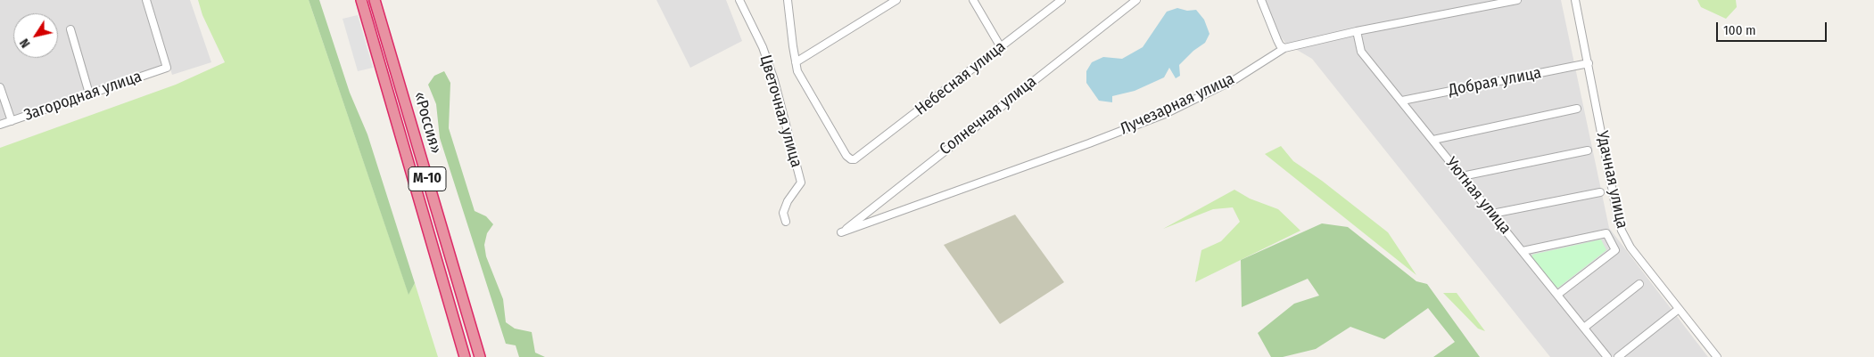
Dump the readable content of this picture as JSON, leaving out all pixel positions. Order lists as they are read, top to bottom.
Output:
{
  "streets": {
    "highway": ["«Россия»", "М-10"],
    "street": [
      "Небесная улица",
      "Добрая улица",
      "Загородная улица",
      "Лучезарная улица",
      "Цветочная улица",
      "Солнечная улица",
      "Удачная улица",
      "Уютная улица"
    ]
  },
  "crossings": [
    ["Добрая улица", "Удачная улица"],
    ["Добрая улица", "Уютная улица"],
    ["Лучезарная улица", "Солнечная улица"],
    ["Лучезарная улица", "Уютная улица"]
  ],
  "scale_bar": "100 m",
  "north": "bottom left"
}
